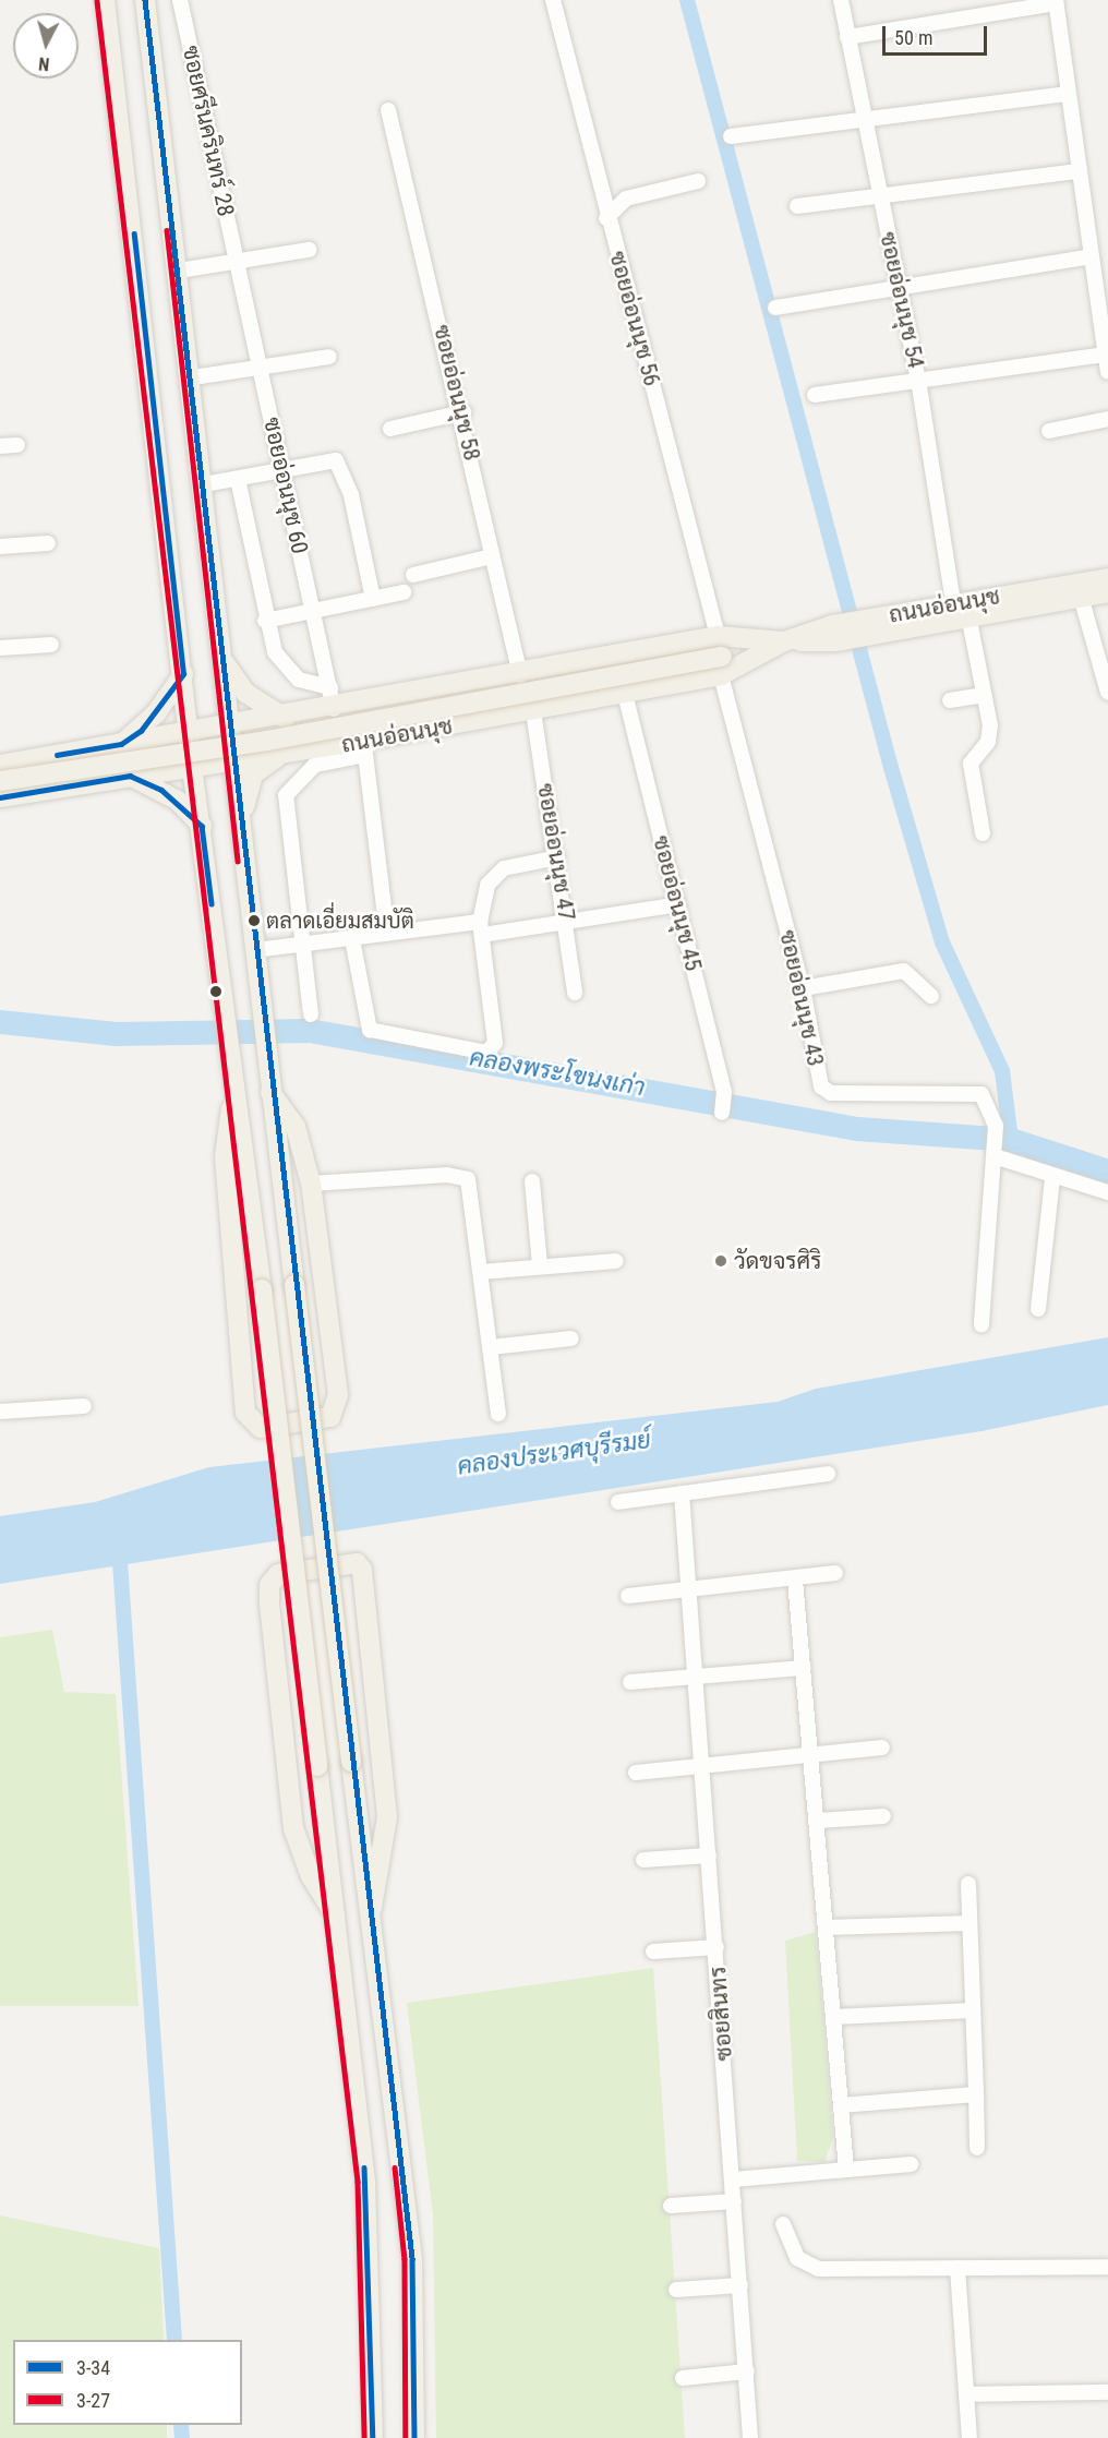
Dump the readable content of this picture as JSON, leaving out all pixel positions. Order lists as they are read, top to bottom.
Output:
{
  "streets": {
    "main road": ["ถนนอ่อนนุช"],
    "street": [
      "ซอยศรีนครินทร์ 28",
      "ซอยอ่อนนุช 54",
      "ซอยอ่อนนุช 56",
      "ซอยอ่อนนุช 58",
      "ซอยอ่อนนุช 60",
      "ซอยอ่อนนุช 47",
      "ซอยอ่อนนุช 45",
      "ซอยอ่อนนุช 43",
      "ซอยสินทร"
    ]
  },
  "crossings": [
    ["ซอยศรีนครินทร์ 28", "ซอยอ่อนนุช 60"],
    ["ซอยอ่อนนุช 54", "ถนนอ่อนนุช"],
    ["ซอยอ่อนนุช 56", "ถนนอ่อนนุช"],
    ["ซอยอ่อนนุช 58", "ถนนอ่อนนุช"],
    ["ซอยอ่อนนุช 60", "ถนนอ่อนนุช"],
    ["ถนนอ่อนนุช", "ซอยอ่อนนุช 47"],
    ["ถนนอ่อนนุช", "ซอยอ่อนนุช 45"],
    ["ถนนอ่อนนุช", "ซอยอ่อนนุช 43"]
  ],
  "water": ["คลองพระโขนงเก่า", "คลองประเวศบุรีรมย์"],
  "places": ["ตลาดเอี่ยมสมบัติ", "วัดขจรศิริ"],
  "lines": ["transit line 3-34", "transit line 3-27"],
  "legend": ["3-34", "3-27"],
  "scale_bar": "50 m",
  "north": "bottom"
}
